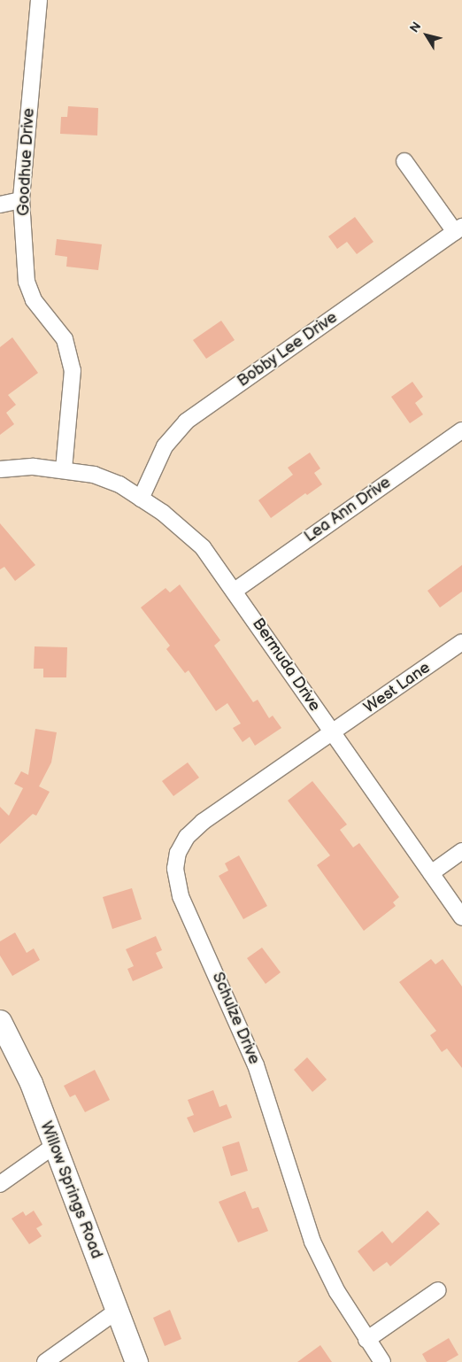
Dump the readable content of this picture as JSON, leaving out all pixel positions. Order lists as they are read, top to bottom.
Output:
{
  "streets": {
    "street": [
      "Goodhue Drive",
      "Bobby Lee Drive",
      "Lea Ann Drive",
      "Bermuda Drive",
      "West Lane",
      "Schulze Drive",
      "Willow Springs Road"
    ]
  },
  "crossings": [
    ["Goodhue Drive", "Bermuda Drive"],
    ["Bobby Lee Drive", "Bermuda Drive"],
    ["Lea Ann Drive", "Bermuda Drive"],
    ["Bermuda Drive", "West Lane"],
    ["Bermuda Drive", "Schulze Drive"],
    ["West Lane", "Schulze Drive"]
  ],
  "north": "top left"
}
